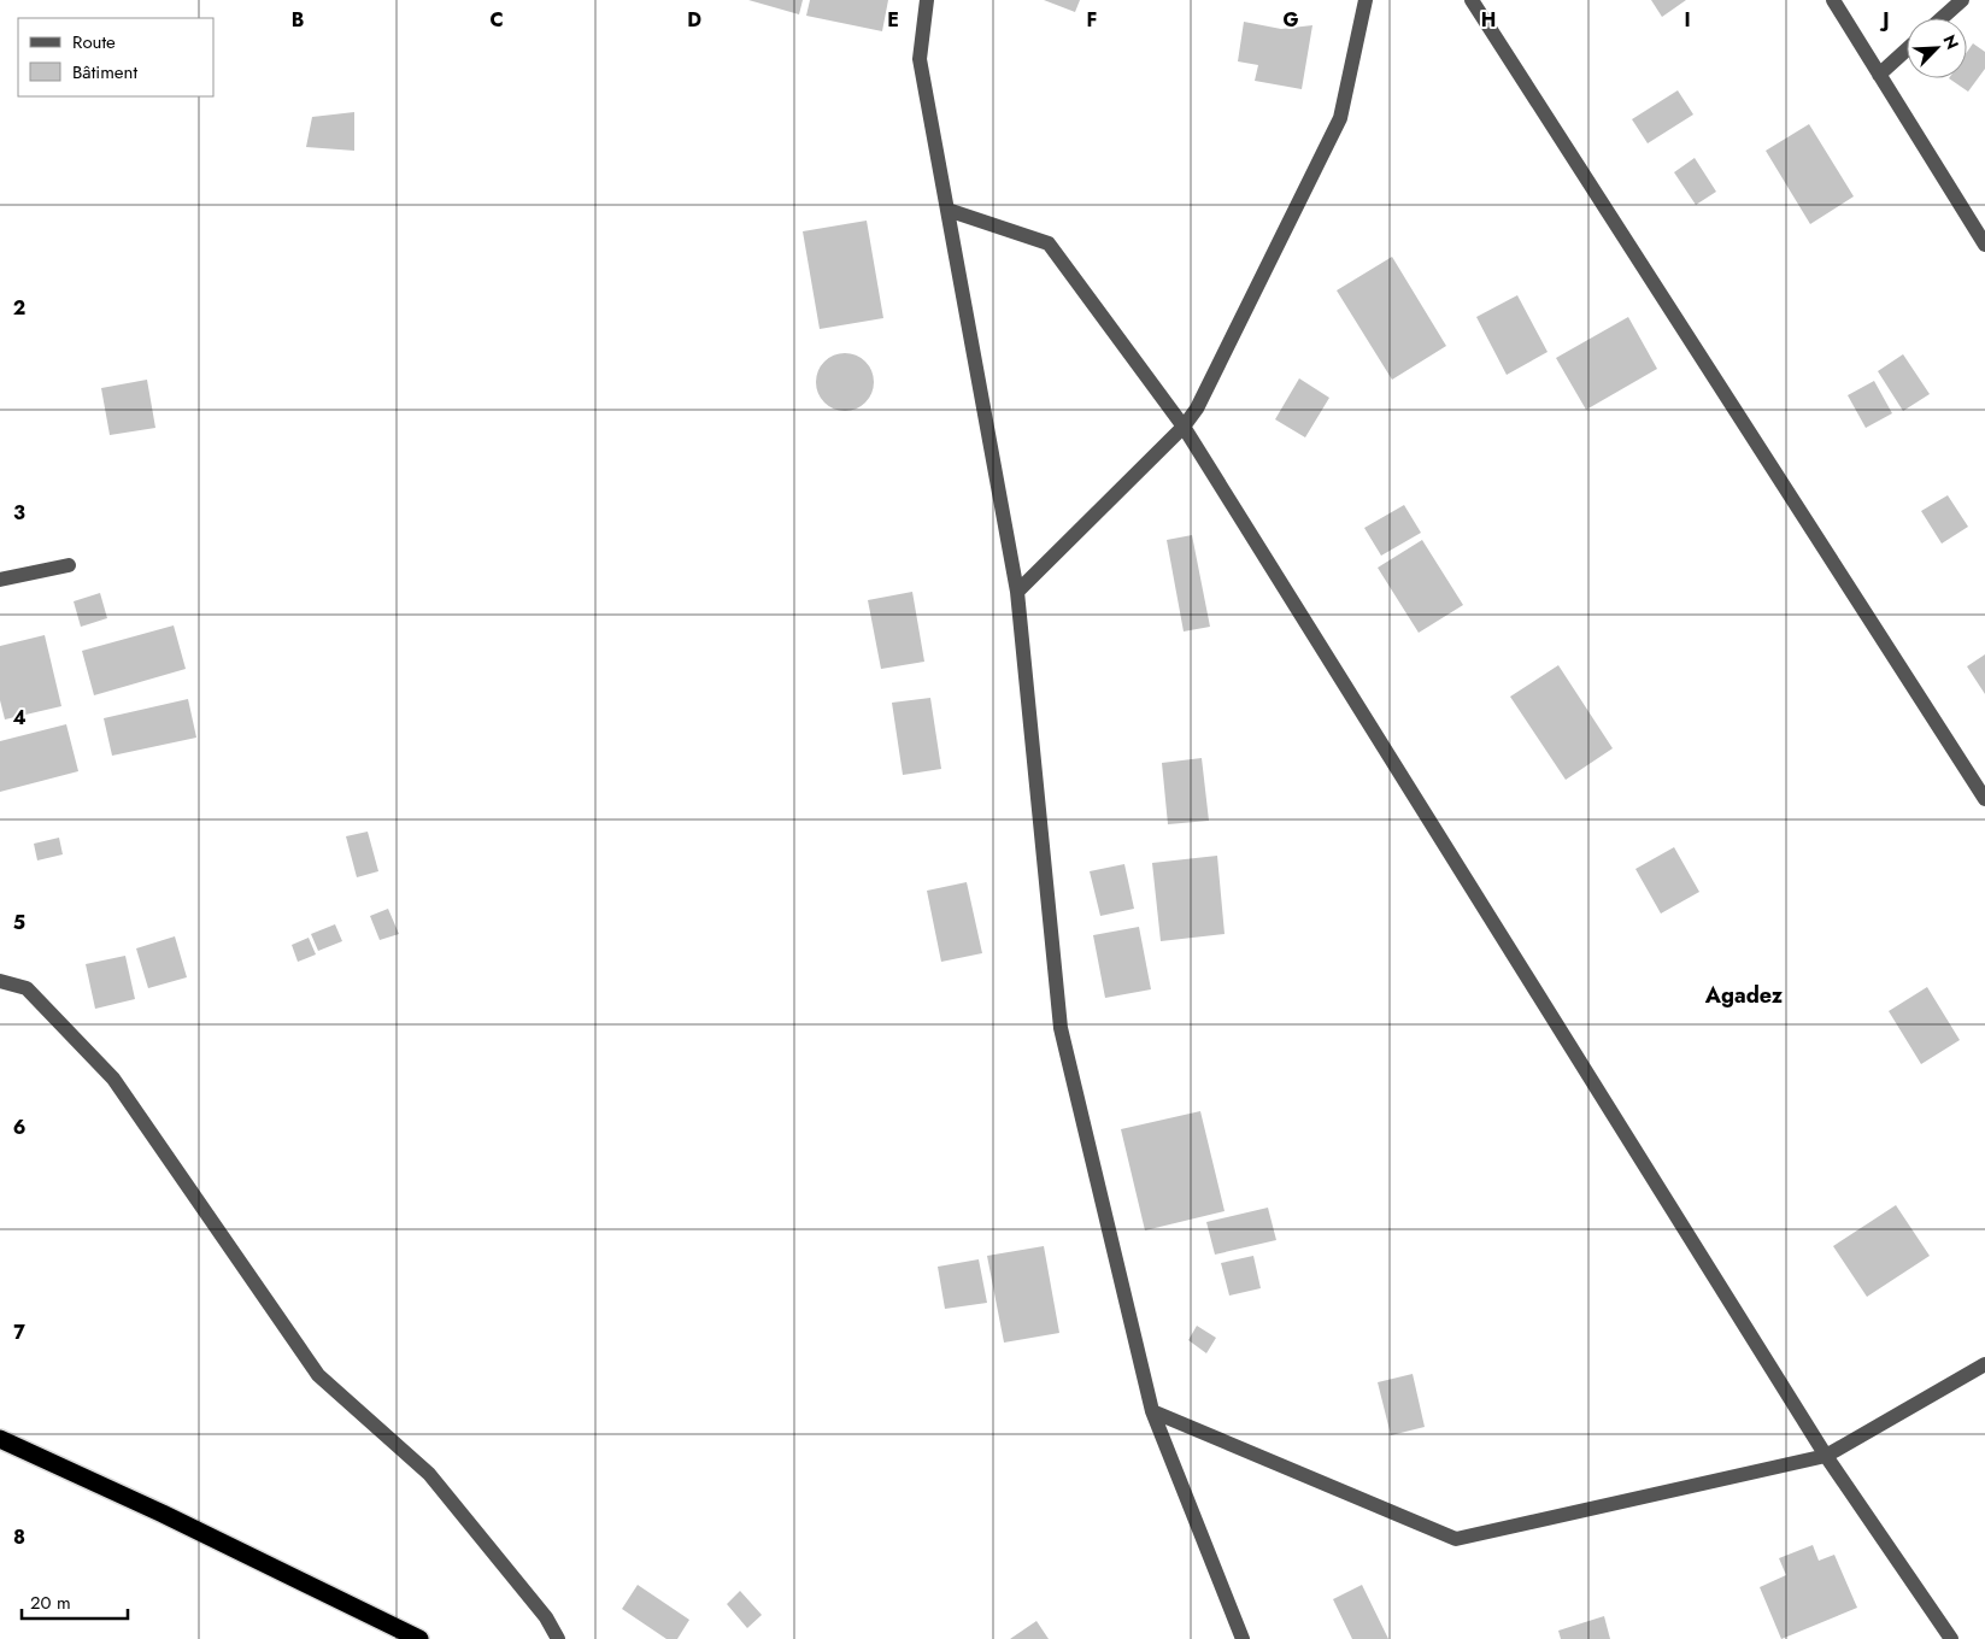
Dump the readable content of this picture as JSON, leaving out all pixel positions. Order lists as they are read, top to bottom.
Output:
{
  "districts": ["Agadez"],
  "legend": ["Route", "Bâtiment"],
  "scale_bar": "20 m",
  "north": "top right",
  "grid": {
    "columns": [
      "B",
      "C",
      "D",
      "E",
      "F",
      "G",
      "H",
      "I",
      "J"
    ],
    "rows": [
      "2",
      "3",
      "4",
      "5",
      "6",
      "7",
      "8"
    ]
  }
}
